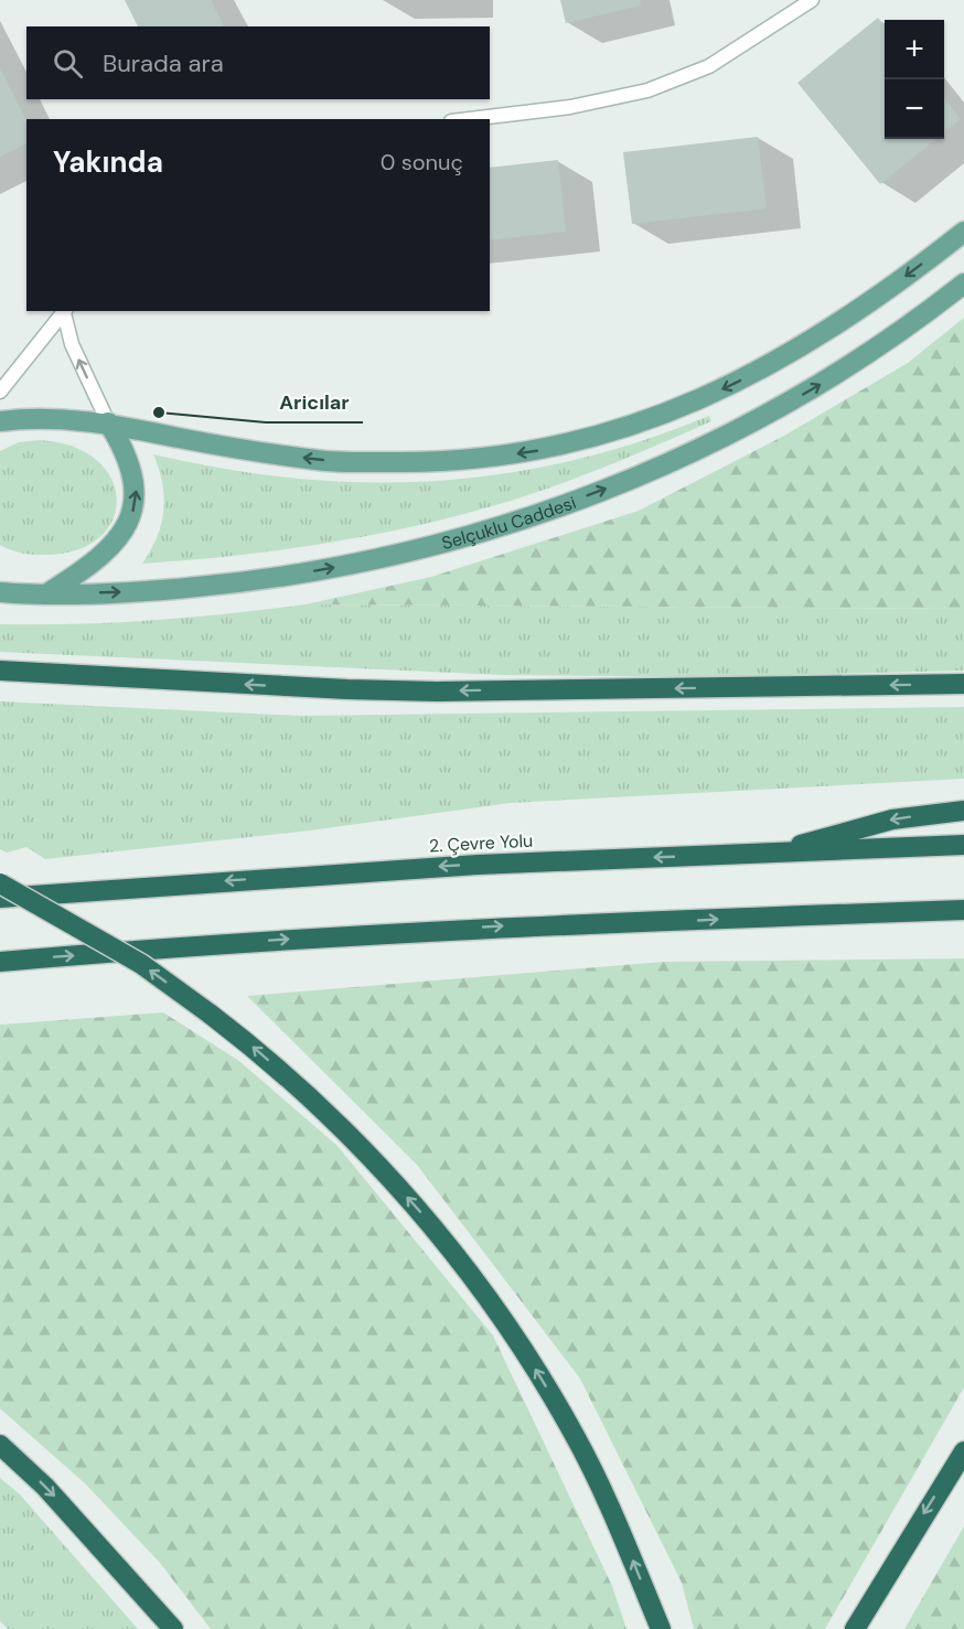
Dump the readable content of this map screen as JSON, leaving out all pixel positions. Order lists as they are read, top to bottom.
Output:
{
  "streets": {
    "highway": ["2. Çevre Yolu"],
    "main road": ["Selçuklu Caddesi"]
  },
  "places": ["Aricılar"],
  "page": {
    "map_buttons": ["+", "−"],
    "search": "Burada ara",
    "heading": ["Yakında", "0 sonuç"]
  }
}
